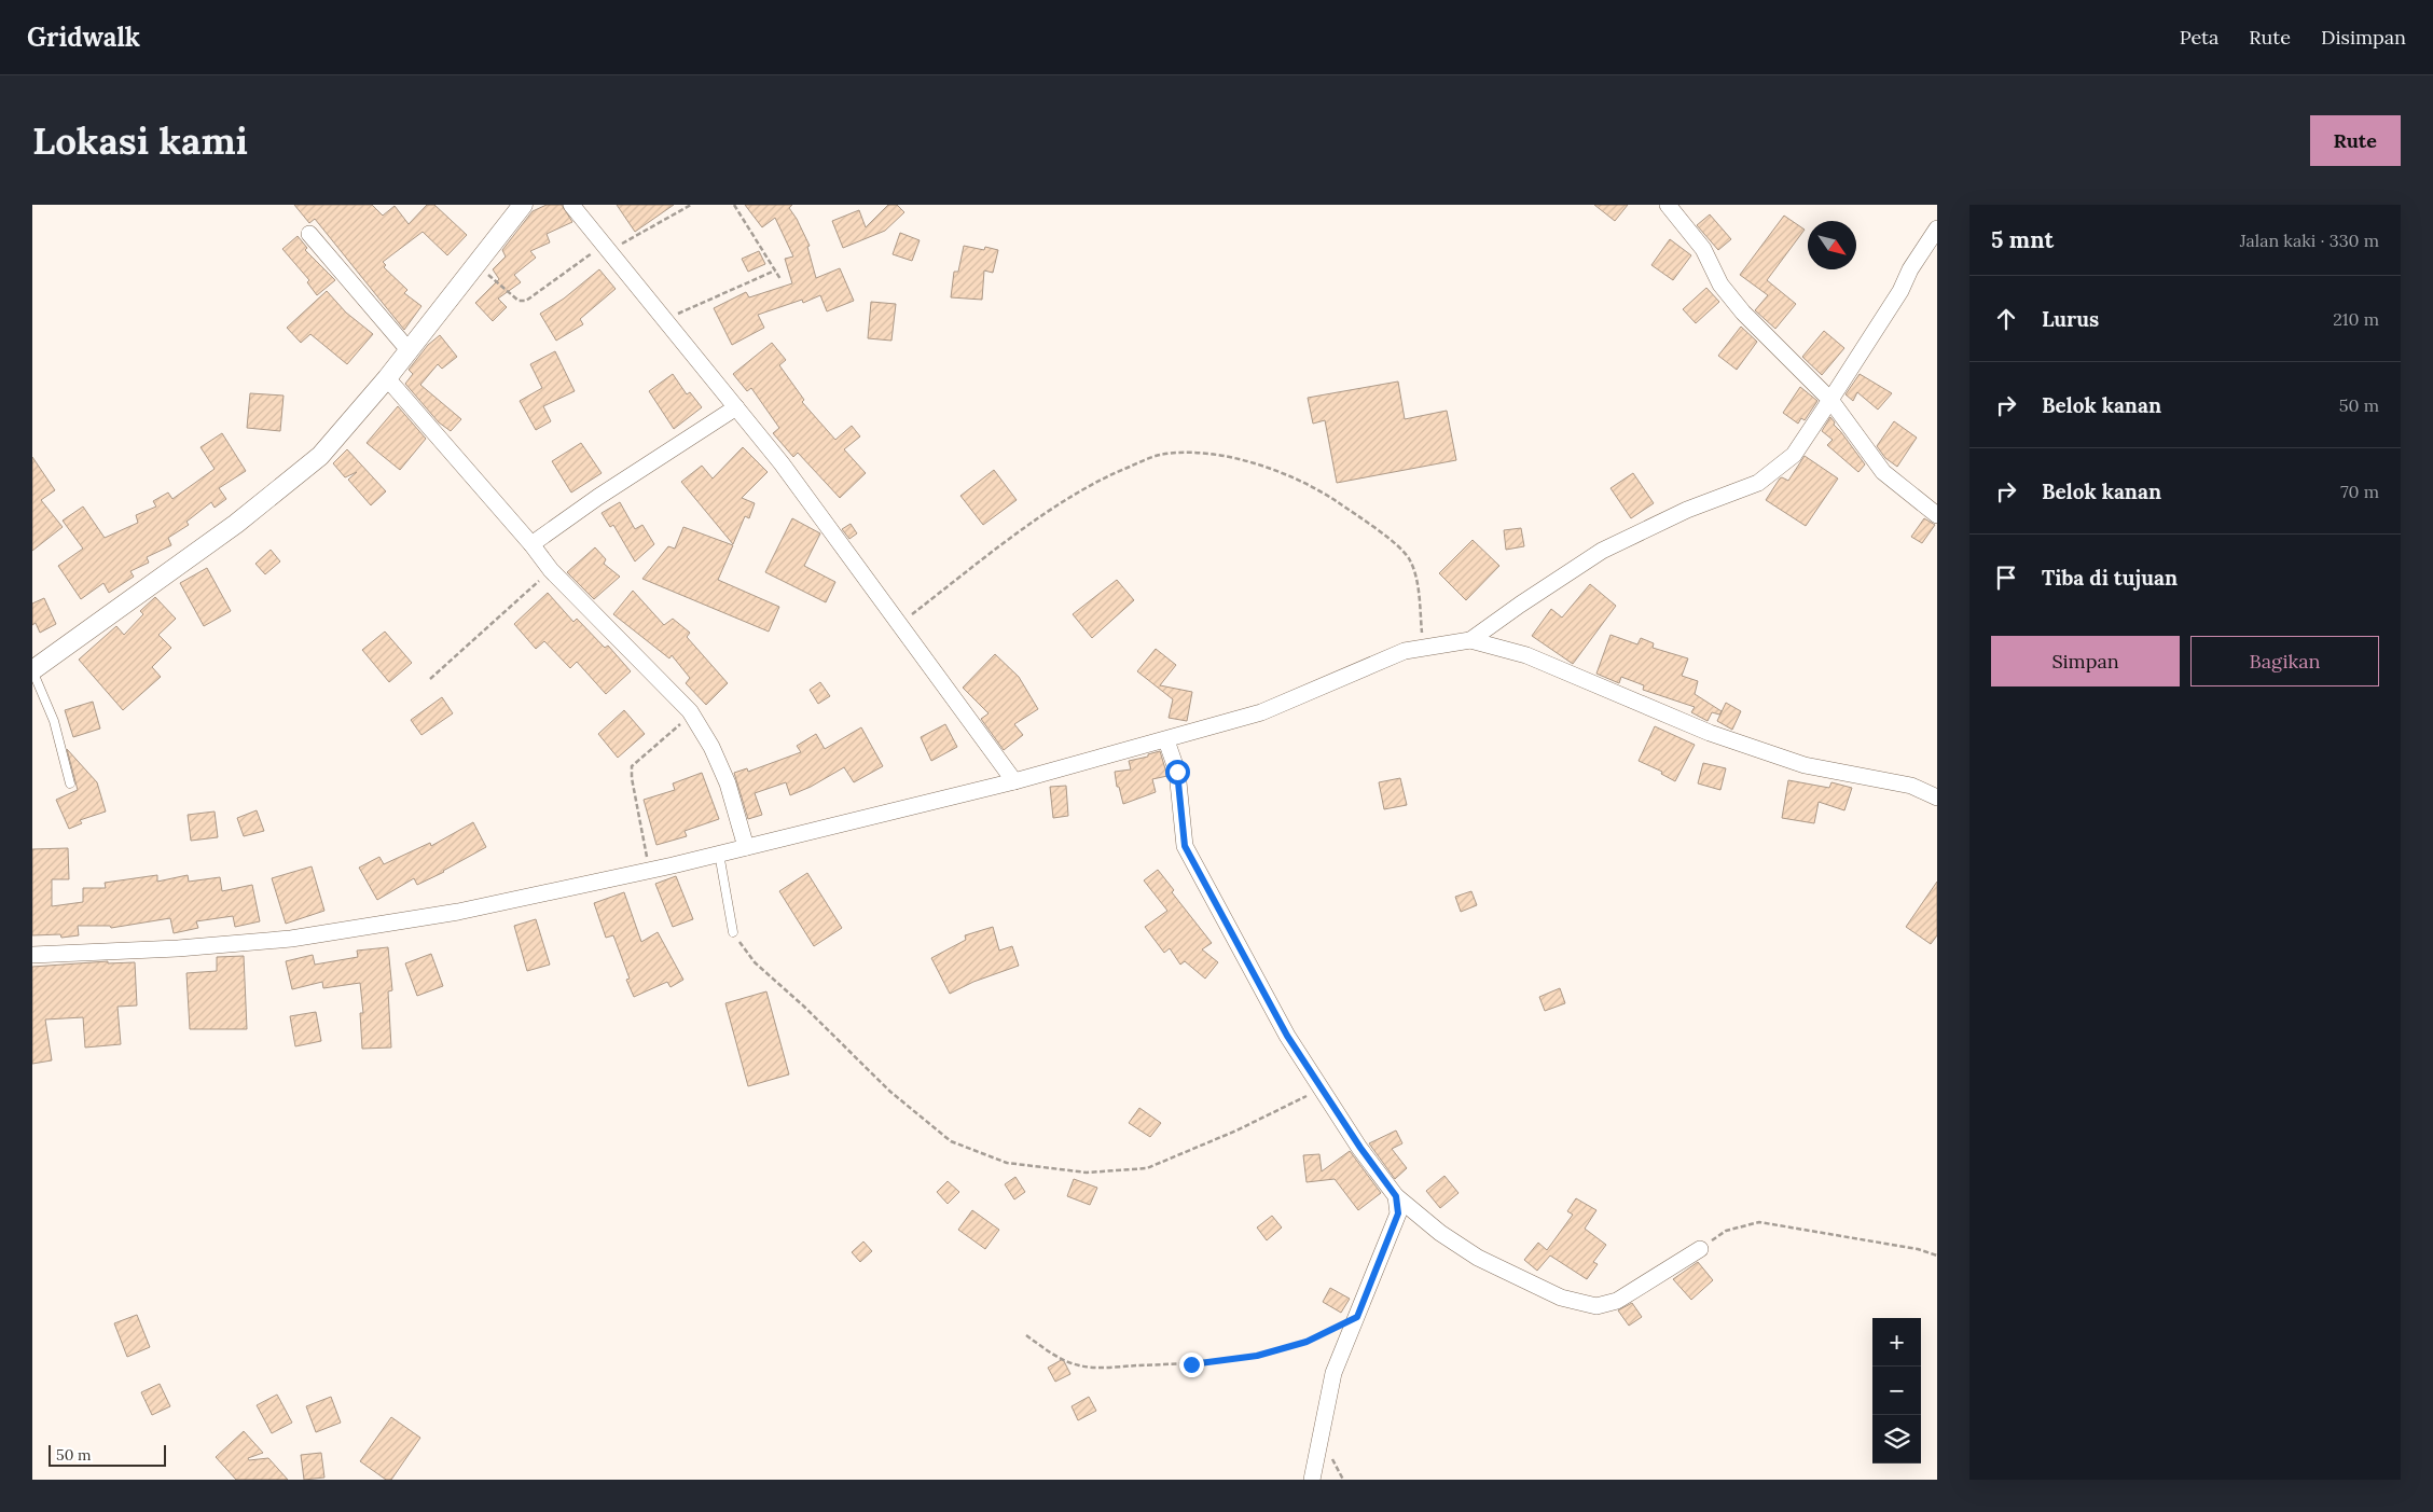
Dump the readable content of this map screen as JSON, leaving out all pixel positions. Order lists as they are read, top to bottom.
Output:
{
  "scale_bar": "50 m",
  "north": "bottom right",
  "page": {
    "header": "Gridwalk",
    "nav": ["Peta", "Rute", "Disimpan"],
    "buttons": [
      "Rute",
      ["Simpan", "Bagikan"]
    ],
    "title": "Lokasi kami",
    "heading": ["5 mnt", "Jalan kaki · 330 m"],
    "list": [
      ["Lurus", "210 m"],
      ["Belok kanan", "50 m"],
      ["Belok kanan", "70 m"],
      "Tiba di tujuan"
    ],
    "map_buttons": ["+", "−"],
    "scale": "50 m"
  }
}
